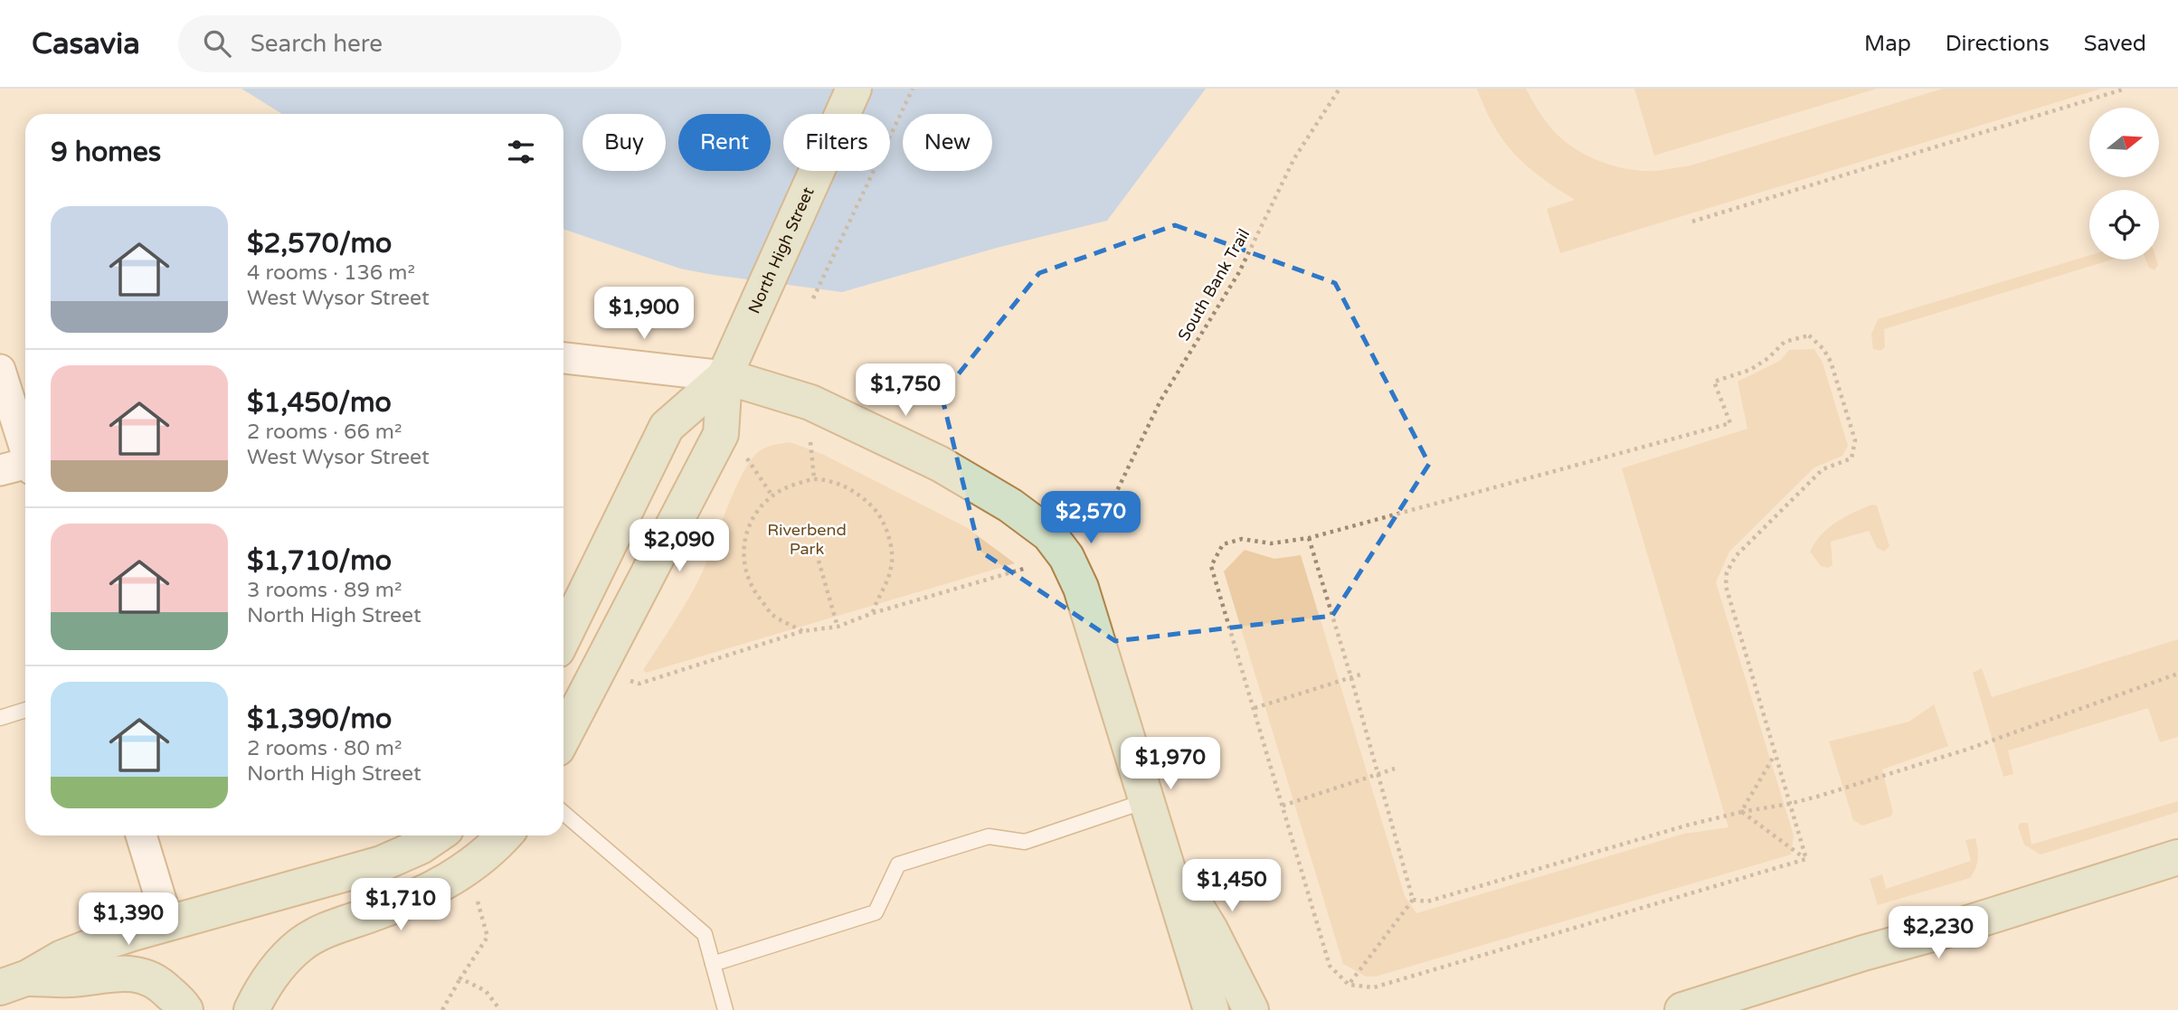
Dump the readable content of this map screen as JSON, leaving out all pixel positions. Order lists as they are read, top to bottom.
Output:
{
  "streets": {
    "main road": ["North High Street"],
    "path": ["South Bank Trail"]
  },
  "parks": ["Riverbend Park"],
  "north": "right",
  "page": {
    "header": "Casavia",
    "search": "Search here",
    "nav": ["Map", "Directions", "Saved"],
    "chip": [
      "Buy",
      "Rent",
      "Filters",
      "New"
    ],
    "heading": "9 homes",
    "list": [
      {
        "name": "$2,570/mo",
        "note": "4 rooms · 136 m² · West Wysor Street"
      },
      {
        "name": "$1,450/mo",
        "note": "2 rooms · 66 m² · West Wysor Street"
      },
      {
        "name": "$1,710/mo",
        "note": "3 rooms · 89 m² · North High Street"
      },
      {
        "name": "$1,390/mo",
        "note": "2 rooms · 80 m² · North High Street"
      }
    ],
    "price": [
      "$1,900",
      "$1,750",
      "$2,570",
      "$2,090",
      "$1,970",
      "$1,450",
      "$1,710",
      "$1,390",
      "$2,230"
    ]
  }
}
